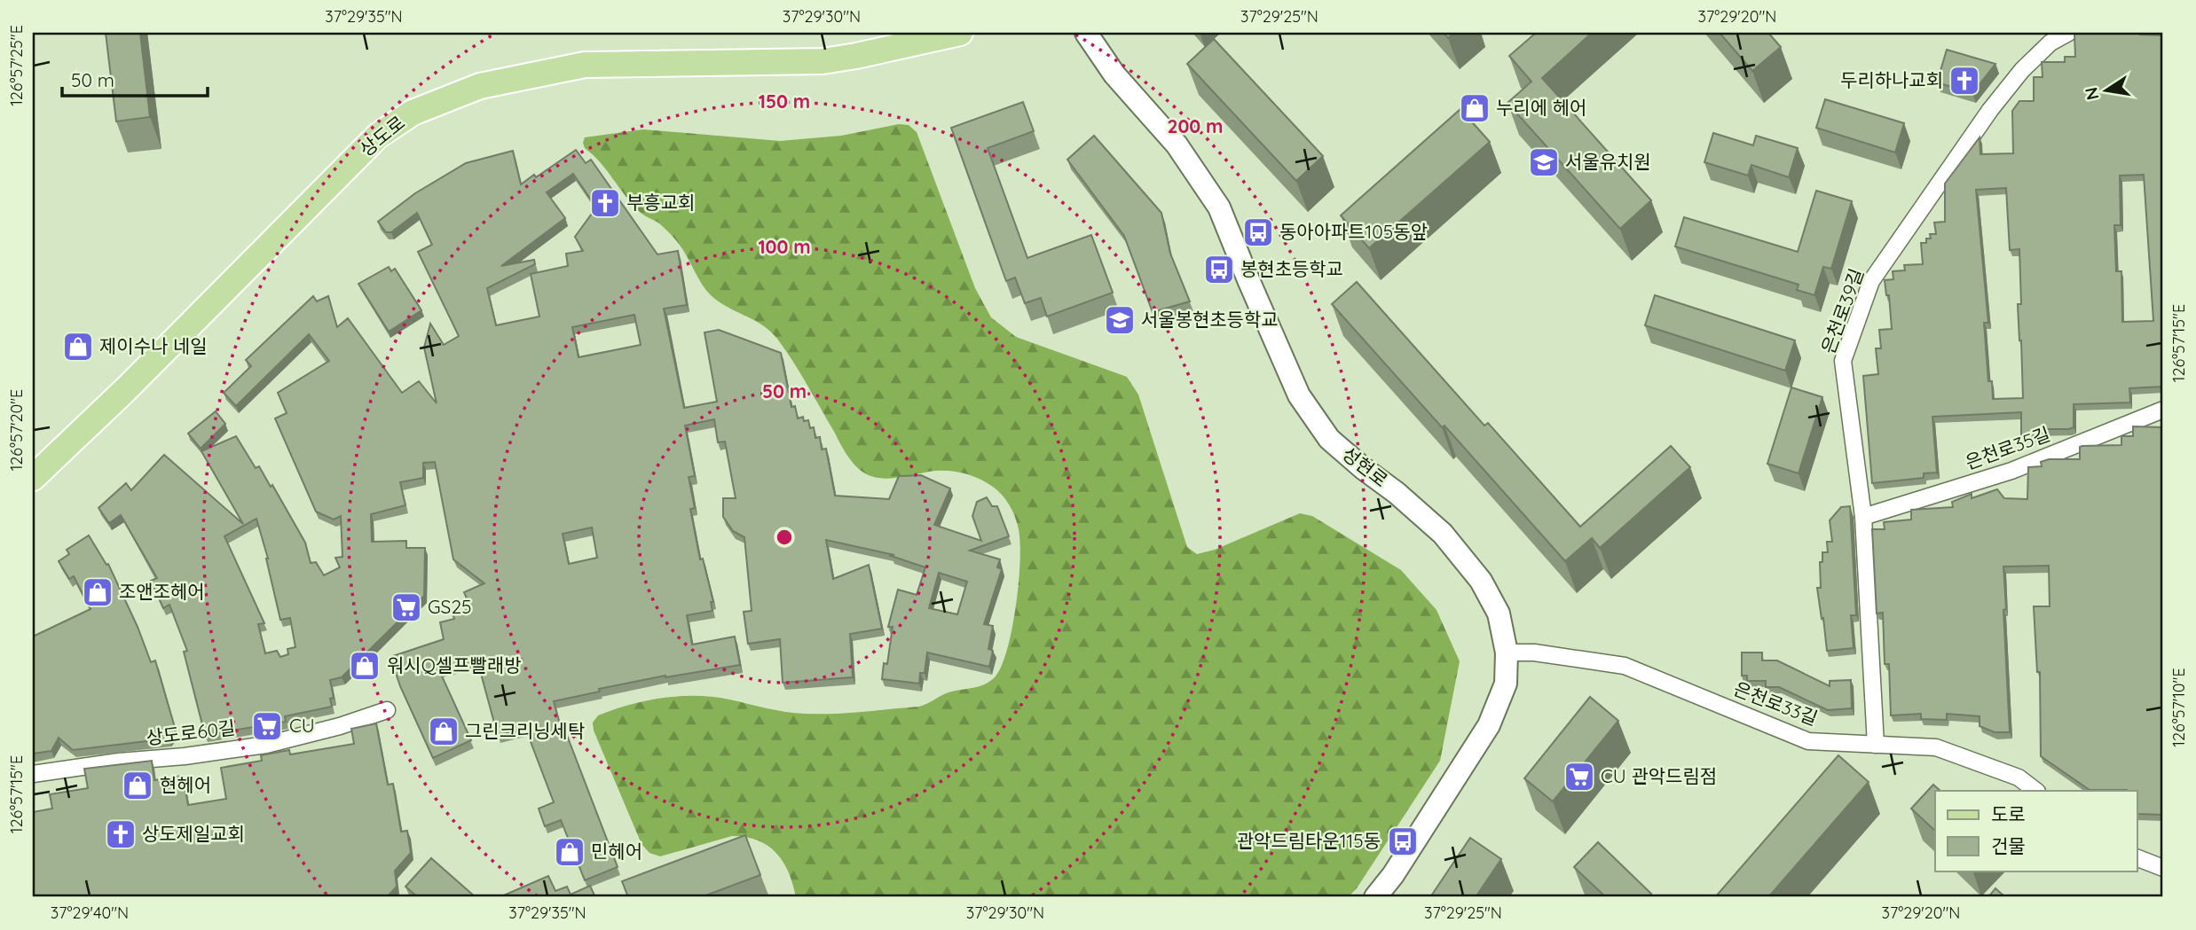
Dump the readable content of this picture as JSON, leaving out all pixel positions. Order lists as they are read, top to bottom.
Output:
{
  "streets": {
    "main road": ["상도로"],
    "street": [
      "은천로39길",
      "은천로35길",
      "성현로",
      "은천로33길",
      "상도로60길"
    ]
  },
  "crossings": [
    ["은천로39길", "은천로35길"],
    ["은천로39길", "은천로33길"],
    ["성현로", "은천로33길"]
  ],
  "places": {
    "church": ["두리하나교회", "부흥교회", "상도제일교회"],
    "shop": [
      "누리에 헤어",
      "제이수나 네일",
      "조앤조헤어",
      "워시Q셀프빨래방",
      "그린크리닝세탁",
      "현헤어",
      "민헤어"
    ],
    "school or university": ["서울유치원", "서울봉현초등학교"],
    "bus stop": ["동아아파트105동앞", "봉현초등학교", "관악드림타운115동"],
    "supermarket": ["GS25", "CU", "CU 관악드림점"]
  },
  "legend": ["도로", "건물"],
  "scale_bar": "50 m",
  "north": "left",
  "coordinates": [
    "37°29'35\"N",
    "37°29'30\"N",
    "37°29'25\"N",
    "37°29'20\"N",
    "126°57'25\"E",
    "126°57'15\"E",
    "126°57'20\"E",
    "126°57'10\"E",
    "37°29'40\"N"
  ],
  "rings": [
    "150 m",
    "200 m",
    "100 m",
    "50 m"
  ]
}
